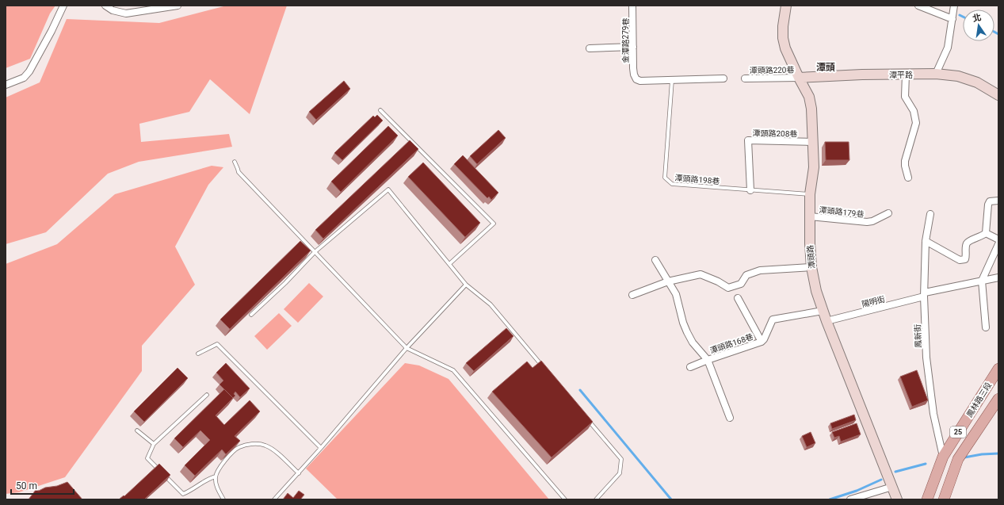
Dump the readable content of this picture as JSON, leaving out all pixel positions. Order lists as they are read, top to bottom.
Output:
{
  "streets": {
    "main road": ["鳳林路三段", "25"],
    "street": [
      "金潭路279巷",
      "潭頭路220巷",
      "潭平路",
      "潭頭路208巷",
      "潭頭路179巷",
      "潭頭路",
      "陽明街",
      "鳳新街",
      "潭頭路168巷"
    ],
    "lane": ["潭頭路198巷"]
  },
  "crossings": [
    ["金潭路279巷", "潭頭路198巷"],
    ["潭頭路220巷", "潭平路"],
    ["潭頭路220巷", "潭頭路"],
    ["潭平路", "潭頭路"],
    ["潭頭路208巷", "潭頭路198巷"],
    ["潭頭路208巷", "潭頭路"],
    ["潭頭路198巷", "潭頭路"],
    ["潭頭路179巷", "潭頭路"],
    ["潭頭路", "陽明街"],
    ["潭頭路", "潭頭路168巷"],
    ["陽明街", "鳳新街"],
    ["鳳新街", "鳳林路三段"]
  ],
  "districts": ["潭頭"],
  "scale_bar": "50 m",
  "north": "top"
}
